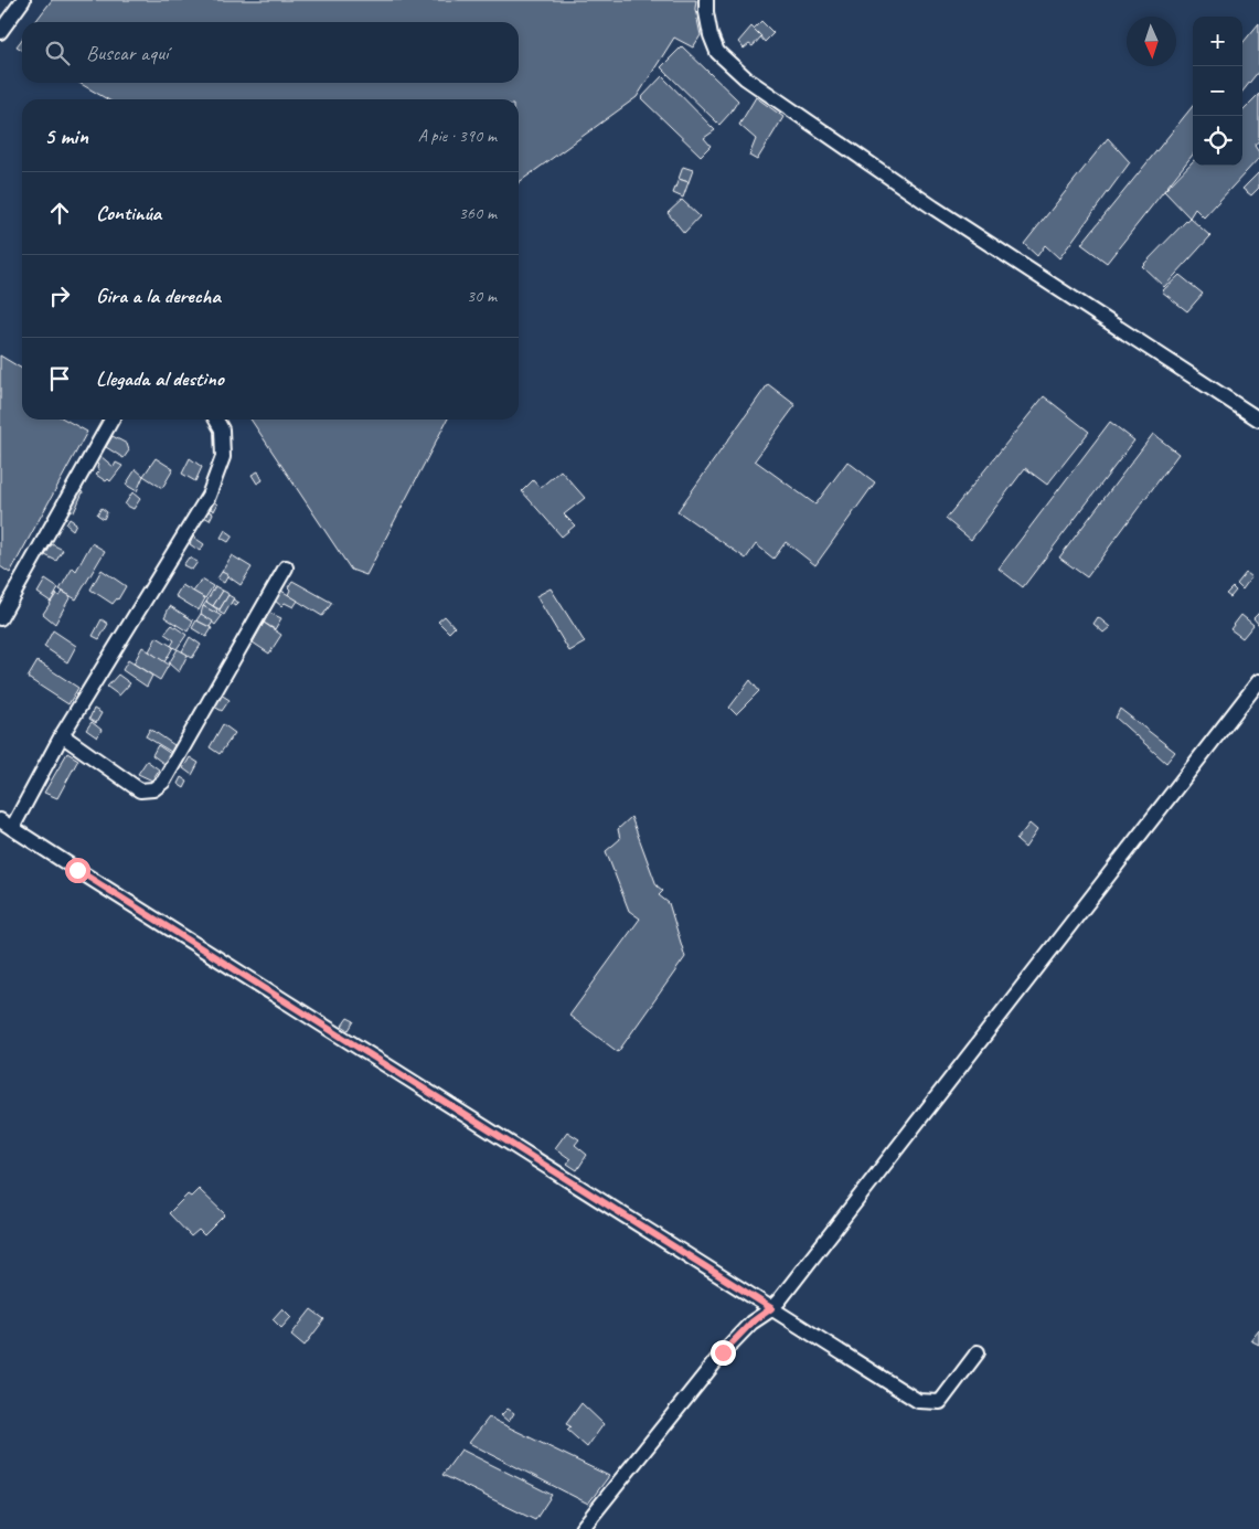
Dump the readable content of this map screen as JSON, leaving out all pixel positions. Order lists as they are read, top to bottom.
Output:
{
  "north": "bottom",
  "page": {
    "map_buttons": ["+", "−"],
    "search": "Buscar aquí",
    "heading": ["5 min", "A pie · 390 m"],
    "list": [
      ["Continúa", "360 m"],
      ["Gira a la derecha", "30 m"],
      "Llegada al destino"
    ]
  }
}
